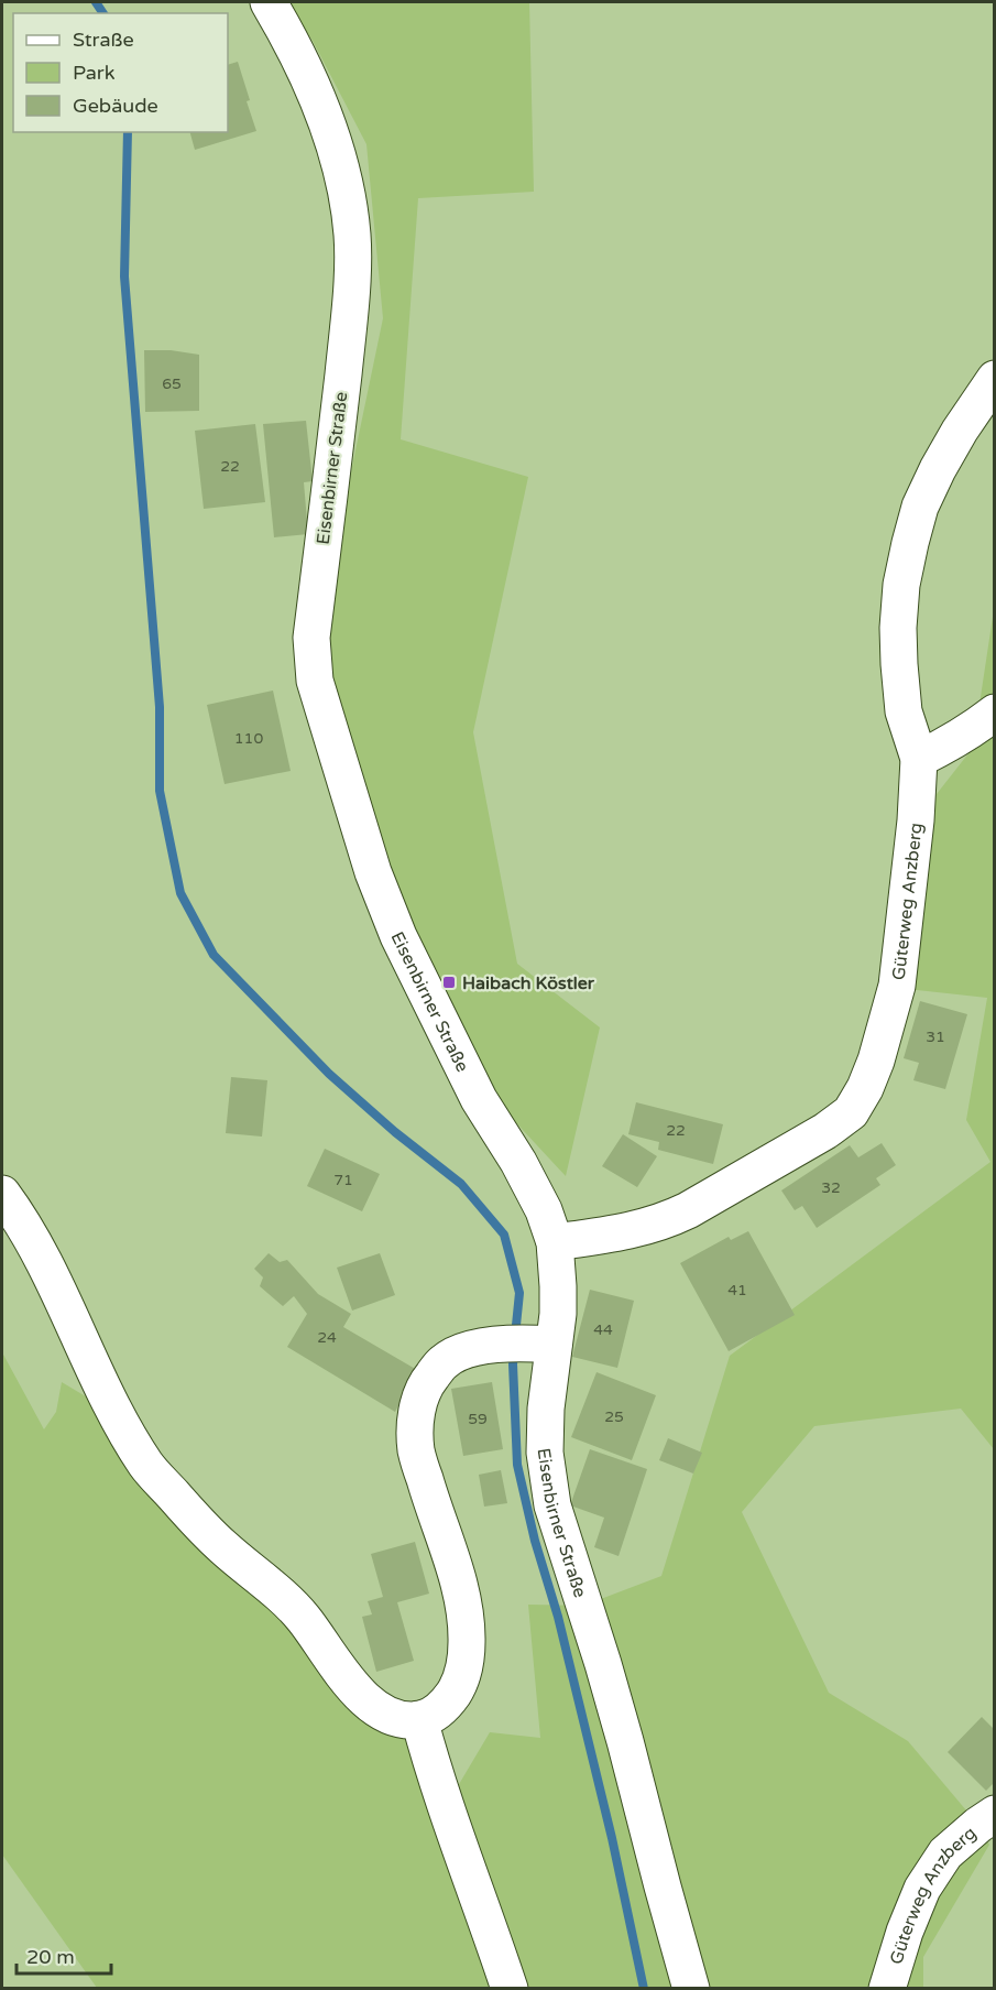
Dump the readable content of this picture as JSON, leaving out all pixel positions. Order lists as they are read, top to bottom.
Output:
{
  "streets": {
    "street": ["Eisenbirner Straße", "Güterweg Anzberg"]
  },
  "crossings": [
    ["Eisenbirner Straße", "Güterweg Anzberg"]
  ],
  "places": {
    "transit": ["Haibach Köstler"]
  },
  "house_numbers": [
    "65",
    "22",
    "110",
    "31",
    "22",
    "71",
    "32",
    "41",
    "44",
    "24",
    "25",
    "59"
  ],
  "legend": ["Straße", "Park", "Gebäude"],
  "scale_bar": "20 m"
}
